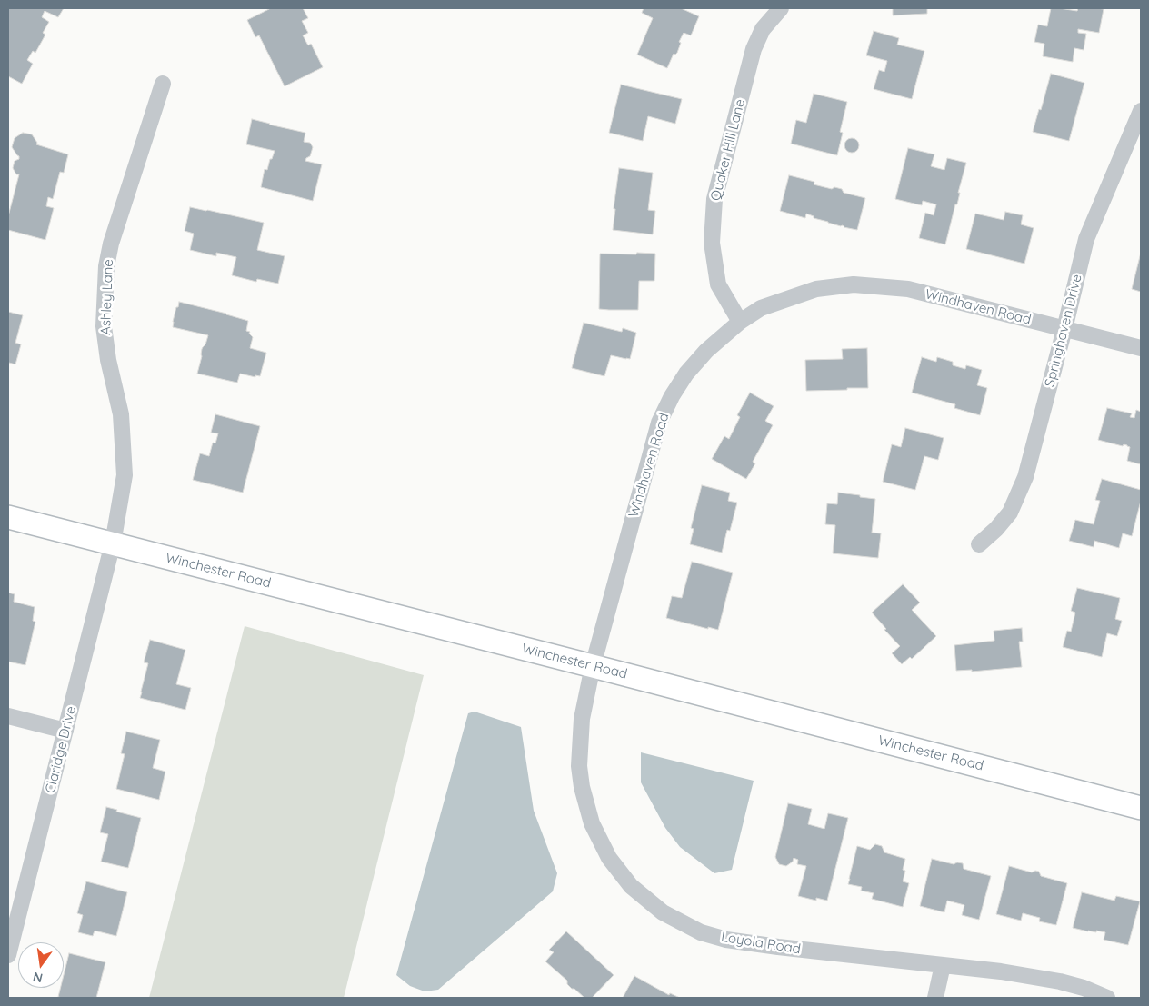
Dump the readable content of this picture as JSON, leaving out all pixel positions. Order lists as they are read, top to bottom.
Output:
{
  "streets": {
    "main road": ["Winchester Road"],
    "street": [
      "Quaker Hill Lane",
      "Ashley Lane",
      "Windhaven Road",
      "Springhaven Drive",
      "Claridge Drive",
      "Loyola Road"
    ]
  },
  "crossings": [
    ["Quaker Hill Lane", "Windhaven Road"],
    ["Ashley Lane", "Winchester Road"],
    ["Ashley Lane", "Claridge Drive"],
    ["Windhaven Road", "Springhaven Drive"],
    ["Windhaven Road", "Winchester Road"],
    ["Windhaven Road", "Loyola Road"],
    ["Winchester Road", "Claridge Drive"],
    ["Winchester Road", "Loyola Road"]
  ],
  "north": "bottom"
}
